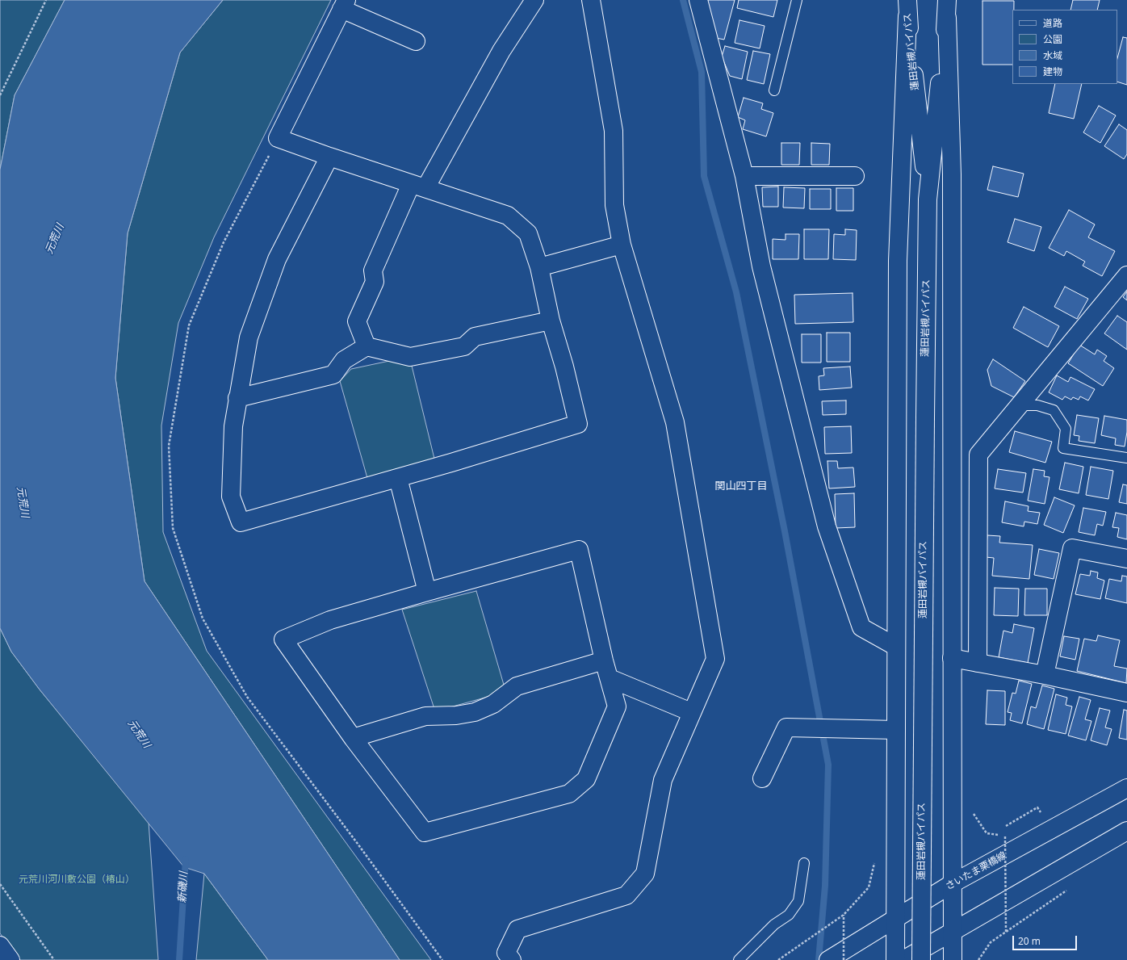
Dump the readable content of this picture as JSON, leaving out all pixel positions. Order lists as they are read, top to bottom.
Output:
{
  "streets": {
    "main road": ["蓮田岩槻バイパス", "さいたま栗橋線"]
  },
  "districts": ["関山四丁目"],
  "water": ["元荒川", "新磯川"],
  "parks": ["元荒川河川敷公園（椿山）"],
  "legend": [
    "道路",
    "公園",
    "水域",
    "建物"
  ],
  "scale_bar": "20 m"
}
